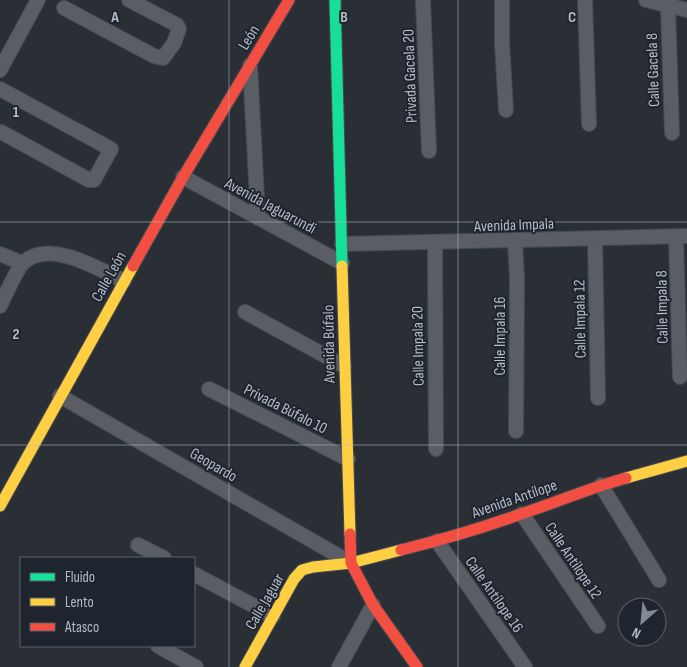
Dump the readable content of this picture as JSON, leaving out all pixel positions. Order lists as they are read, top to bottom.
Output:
{
  "streets": {
    "street": [
      "León",
      "Calle Gacela 8",
      "Privada Gacela 20",
      "Avenida Jaguarundi",
      "Avenida Impala",
      "Calle León",
      "Calle Impala 8",
      "Calle Impala 12",
      "Calle Impala 16",
      "Avenida Búfalo",
      "Calle Impala 20",
      "Privada Búfalo 10",
      "Geopardo",
      "Avenida Antílope",
      "Calle Antílope 12",
      "Calle Antílope 16",
      "Calle Jaguar"
    ]
  },
  "crossings": [
    ["León", "Calle León"],
    ["Avenida Jaguarundi", "Calle León"],
    ["Avenida Jaguarundi", "Avenida Búfalo"],
    ["Avenida Impala", "Calle Impala 8"],
    ["Avenida Impala", "Calle Impala 12"],
    ["Avenida Impala", "Calle Impala 16"],
    ["Avenida Impala", "Avenida Búfalo"],
    ["Avenida Impala", "Calle Impala 20"],
    ["Calle León", "Geopardo"],
    ["Avenida Búfalo", "Privada Búfalo 10"],
    ["Avenida Búfalo", "Geopardo"],
    ["Avenida Búfalo", "Avenida Antílope"],
    ["Avenida Búfalo", "Calle Jaguar"],
    ["Geopardo", "Avenida Antílope"],
    ["Geopardo", "Calle Jaguar"],
    ["Avenida Antílope", "Calle Antílope 12"],
    ["Avenida Antílope", "Calle Antílope 16"],
    ["Avenida Antílope", "Calle Jaguar"]
  ],
  "legend": ["Fluido", "Lento", "Atasco"],
  "north": "bottom left",
  "grid": {
    "columns": ["A", "B", "C"],
    "rows": ["1", "2"]
  }
}
